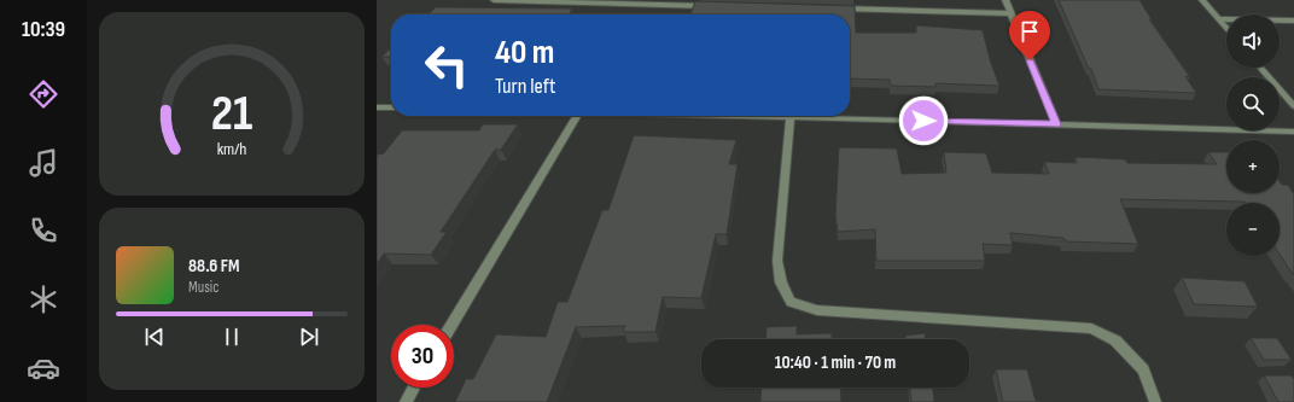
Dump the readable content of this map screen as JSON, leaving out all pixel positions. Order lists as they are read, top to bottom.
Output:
{
  "page": {
    "tabs": "10:39",
    "map_buttons": ["+", "−"],
    "turn": ["40 m", "Turn left"],
    "song": ["88.6 FM", "Music"],
    "limit": "30",
    "trip": "10:40 · 1 min · 70 m",
    "gauge": ["21", "km/h"]
  }
}
